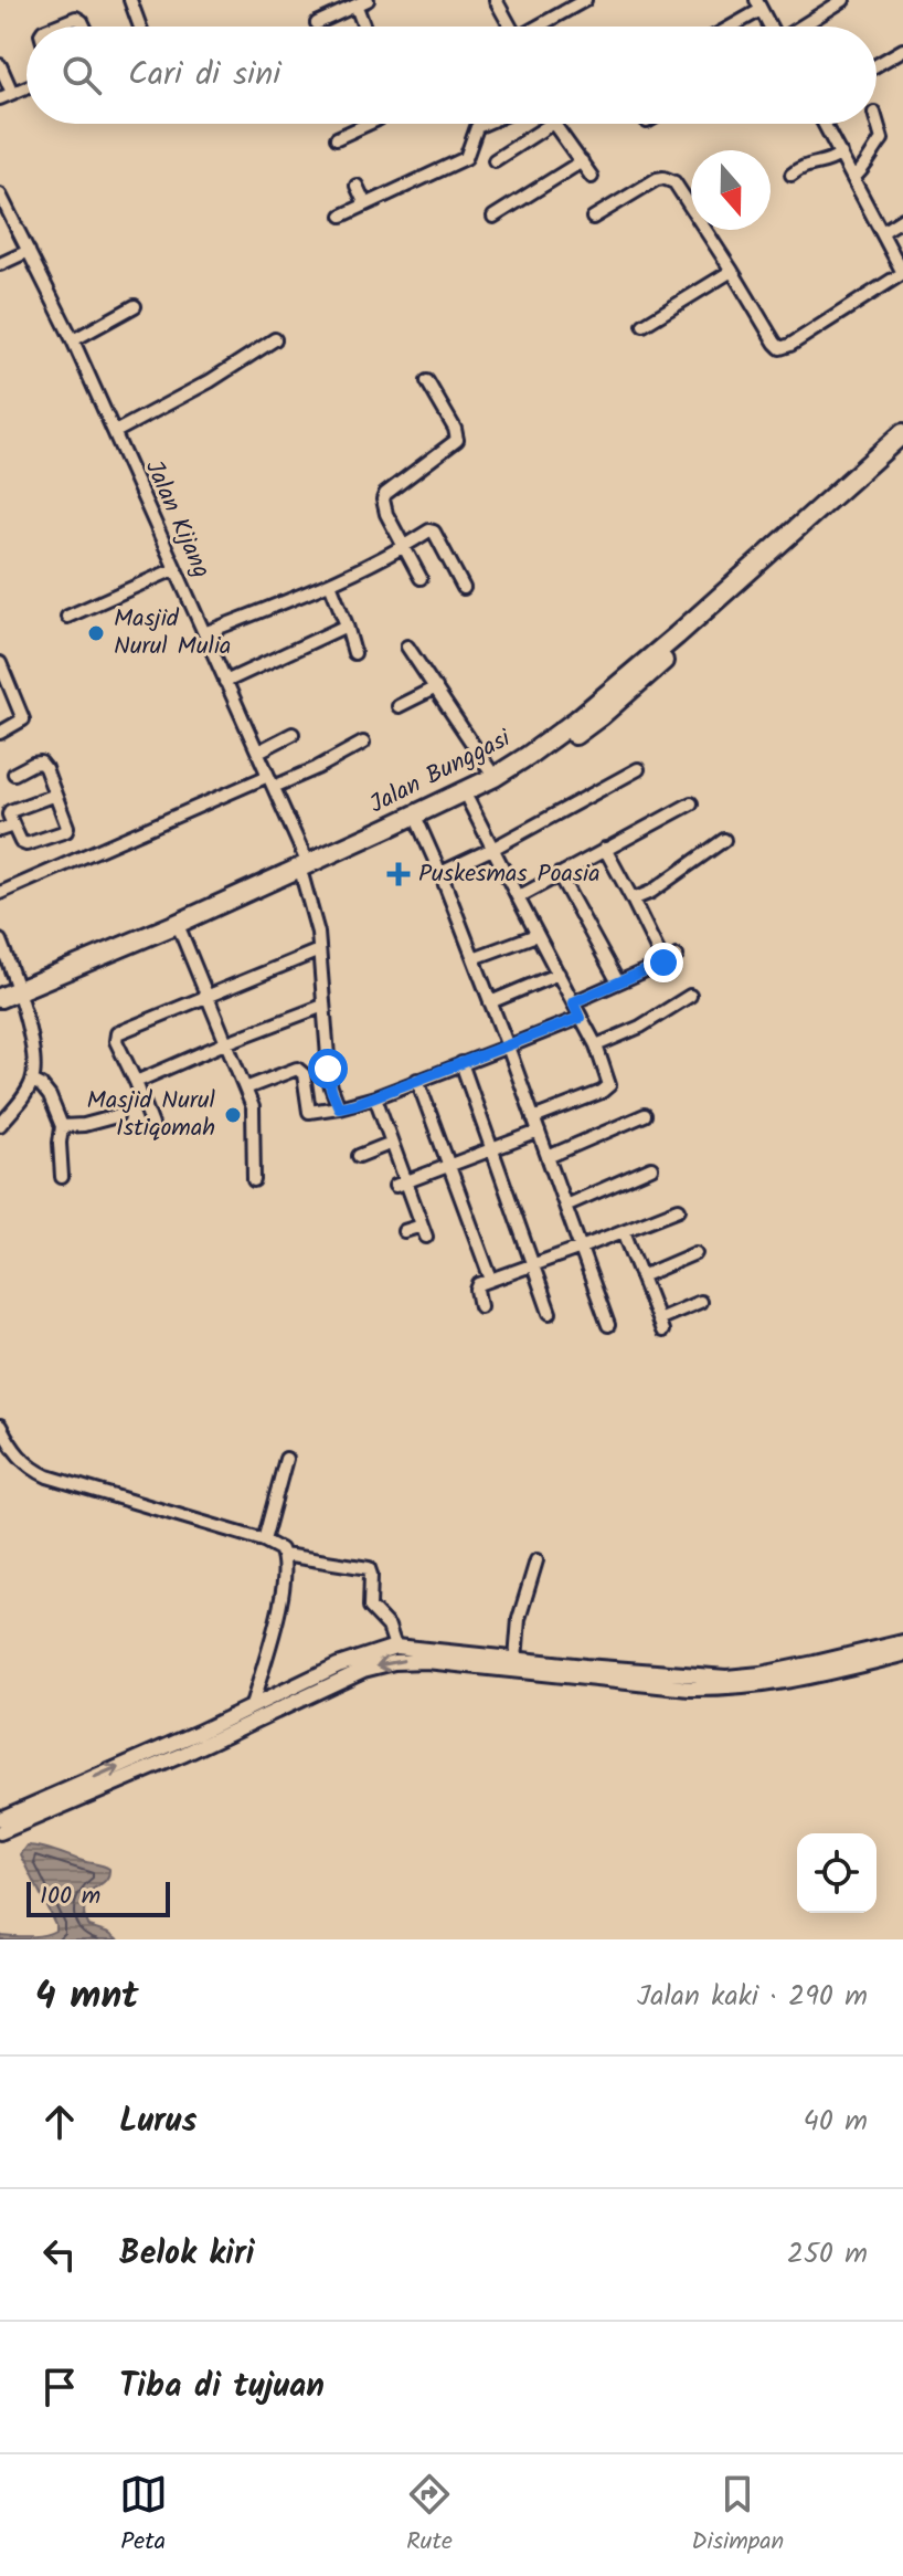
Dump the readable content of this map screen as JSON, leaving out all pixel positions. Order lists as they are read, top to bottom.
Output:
{
  "streets": {
    "highway": ["Jalan Bunggasi"],
    "street": ["Jalan Kijang"]
  },
  "crossings": [
    ["Jalan Kijang", "Jalan Bunggasi"]
  ],
  "places": {
    "other": ["Masjid Nurul Mulia", "Masjid Nurul Istiqomah"],
    "health": ["Puskesmas Poasia"]
  },
  "scale_bar": "100 m",
  "north": "bottom",
  "page": {
    "search": "Cari di sini",
    "scale": "100 m",
    "heading": ["4 mnt", "Jalan kaki · 290 m"],
    "list": [
      ["Lurus", "40 m"],
      ["Belok kiri", "250 m"],
      "Tiba di tujuan"
    ],
    "nav": ["Peta", "Rute", "Disimpan"]
  }
}
